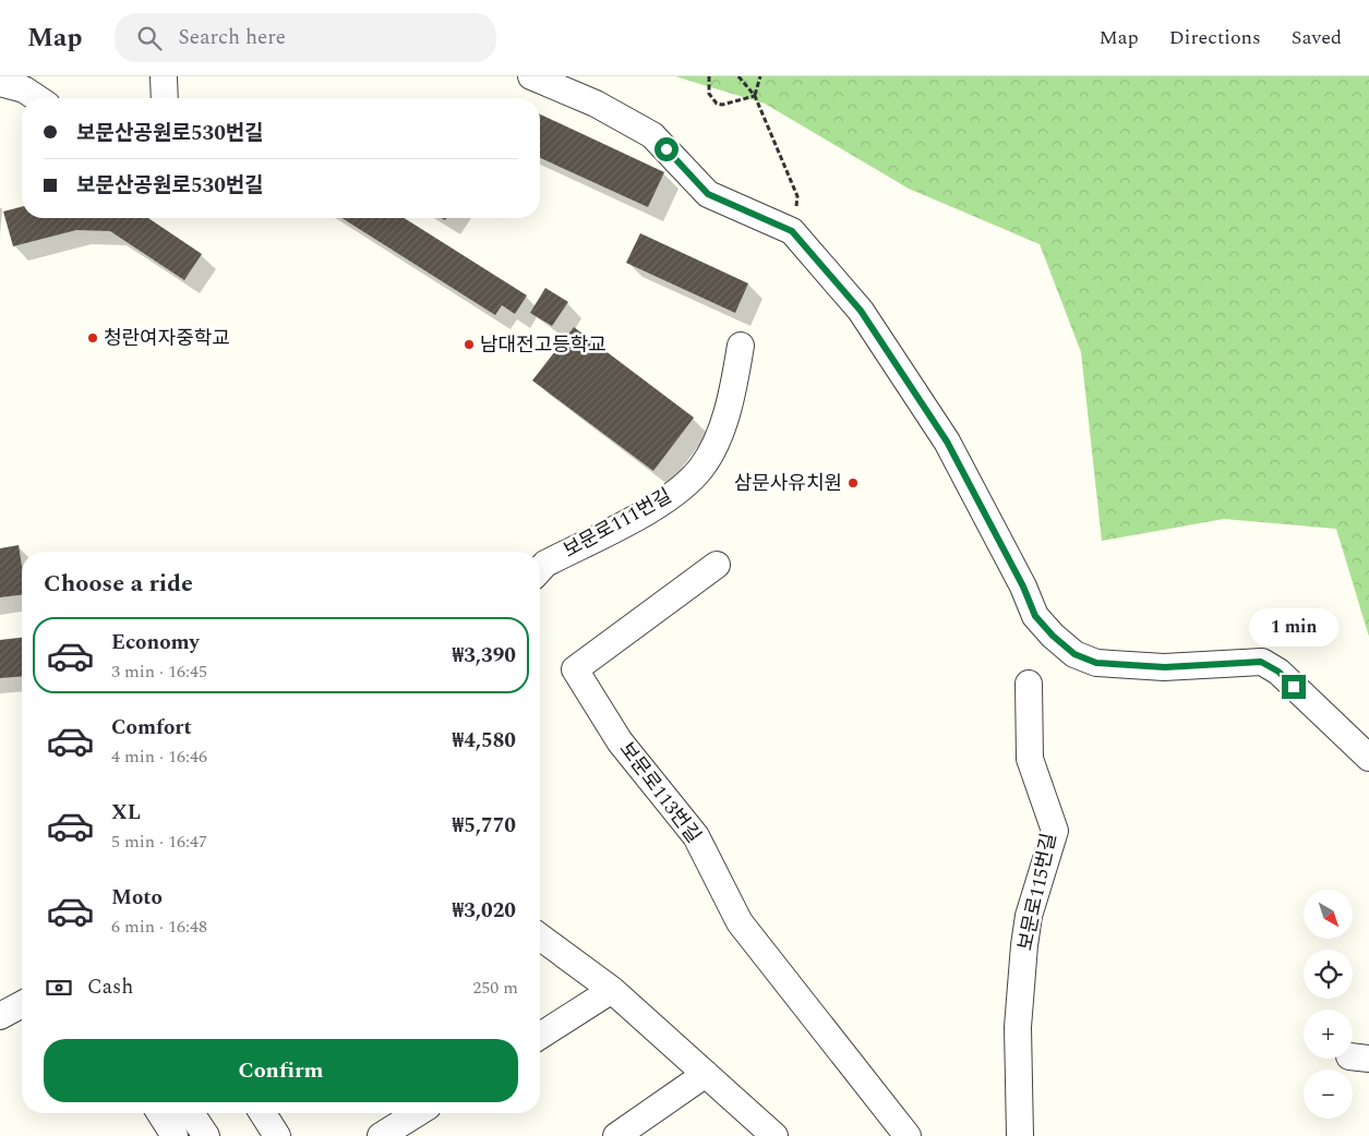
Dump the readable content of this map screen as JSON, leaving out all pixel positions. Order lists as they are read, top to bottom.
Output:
{
  "streets": {
    "street": ["보문로111번길", "보문로113번길", "보문로115번길"]
  },
  "places": ["청란여자중학교", "남대전고등학교", "삼문사유치원"],
  "north": "bottom right",
  "page": {
    "header": "Map",
    "search": "Search here",
    "nav": ["Map", "Directions", "Saved"],
    "banner": ["보문산공원로530번길", "보문산공원로530번길"],
    "heading": "Choose a ride",
    "bubble": "1 min",
    "list": [
      {
        "name": "Economy",
        "note": "3 min · 16:45",
        "value": "₩3,390"
      },
      {
        "name": "Comfort",
        "note": "4 min · 16:46",
        "value": "₩4,580"
      },
      {
        "name": "XL",
        "note": "5 min · 16:47",
        "value": "₩5,770"
      },
      {
        "name": "Moto",
        "note": "6 min · 16:48",
        "value": "₩3,020"
      }
    ],
    "map_buttons": ["+", "−"],
    "pay": ["Cash", "250 m"],
    "buttons": "Confirm"
  }
}
